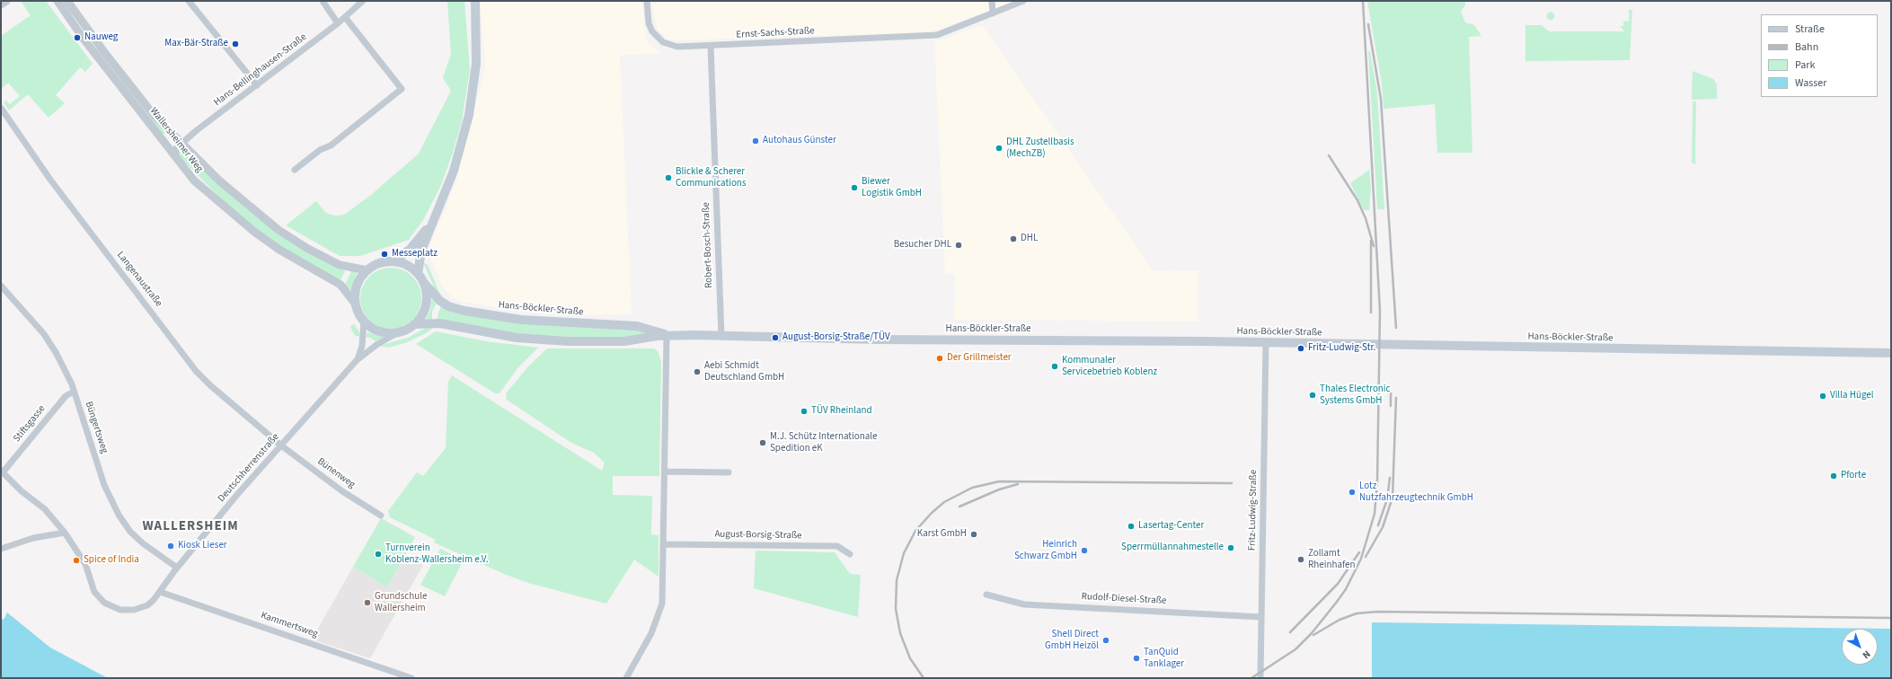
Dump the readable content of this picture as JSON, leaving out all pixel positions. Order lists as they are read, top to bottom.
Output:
{
  "streets": {
    "main road": ["Wallersheimer Weg", "Hans-Böckler-Straße"],
    "street": [
      "Ernst-Sachs-Straße",
      "Hans-Bellinghausen-Straße",
      "Robert-Bosch-Straße",
      "Langenaustraße",
      "Stiftsgasse",
      "Büngertsweg",
      "Deutschherrenstraße",
      "Bünenweg",
      "Fritz-Ludwig-Straße",
      "August-Borsig-Straße",
      "Rudolf-Diesel-Straße",
      "Kammertsweg"
    ]
  },
  "crossings": [
    ["Ernst-Sachs-Straße", "Robert-Bosch-Straße"],
    ["Hans-Bellinghausen-Straße", "Wallersheimer Weg"],
    ["Wallersheimer Weg", "Hans-Böckler-Straße"],
    ["Wallersheimer Weg", "Deutschherrenstraße"],
    ["Robert-Bosch-Straße", "Hans-Böckler-Straße"],
    ["Langenaustraße", "Deutschherrenstraße"],
    ["Langenaustraße", "Bünenweg"],
    ["Hans-Böckler-Straße", "Deutschherrenstraße"],
    ["Hans-Böckler-Straße", "Fritz-Ludwig-Straße"],
    ["Stiftsgasse", "Büngertsweg"],
    ["Stiftsgasse", "Deutschherrenstraße"],
    ["Büngertsweg", "Deutschherrenstraße"],
    ["Deutschherrenstraße", "Bünenweg"],
    ["Deutschherrenstraße", "Kammertsweg"],
    ["Fritz-Ludwig-Straße", "Rudolf-Diesel-Straße"]
  ],
  "districts": ["WALLERSHEIM"],
  "places": [
    "Nauweg",
    "Max-Bär-Straße",
    "Autohaus Günster",
    "DHL Zustellbasis (MechZB)",
    "Blickle & Scherer Communications",
    "Biewer Logistik GmbH",
    "DHL",
    "Besucher DHL",
    "Messeplatz",
    "August-Borsig-Straße/TÜV",
    "Fritz-Ludwig-Str.",
    "Der Grillmeister",
    "Kommunaler Servicebetrieb Koblenz",
    "Aebi Schmidt Deutschland GmbH",
    "Thales Electronic Systems GmbH",
    "Villa Hügel",
    "TÜV Rheinland",
    "M.J. Schütz Internationale Spedition eK",
    "Pforte",
    "Lotz Nutzfahrzeugtechnik GmbH",
    "Lasertag-Center",
    "Karst GmbH",
    "Kiosk Lieser",
    "Sperrmüllannahmestelle",
    "Heinrich Schwarz GmbH",
    "Turnverein Koblenz-Wallersheim e.V.",
    "Zollamt Rheinhafen",
    "Spice of India",
    "Grundschule Wallersheim",
    "Shell Direct GmbH Heizöl",
    "TanQuid Tanklager"
  ],
  "legend": [
    "Straße",
    "Bahn",
    "Park",
    "Wasser"
  ],
  "north": "bottom right"
}
